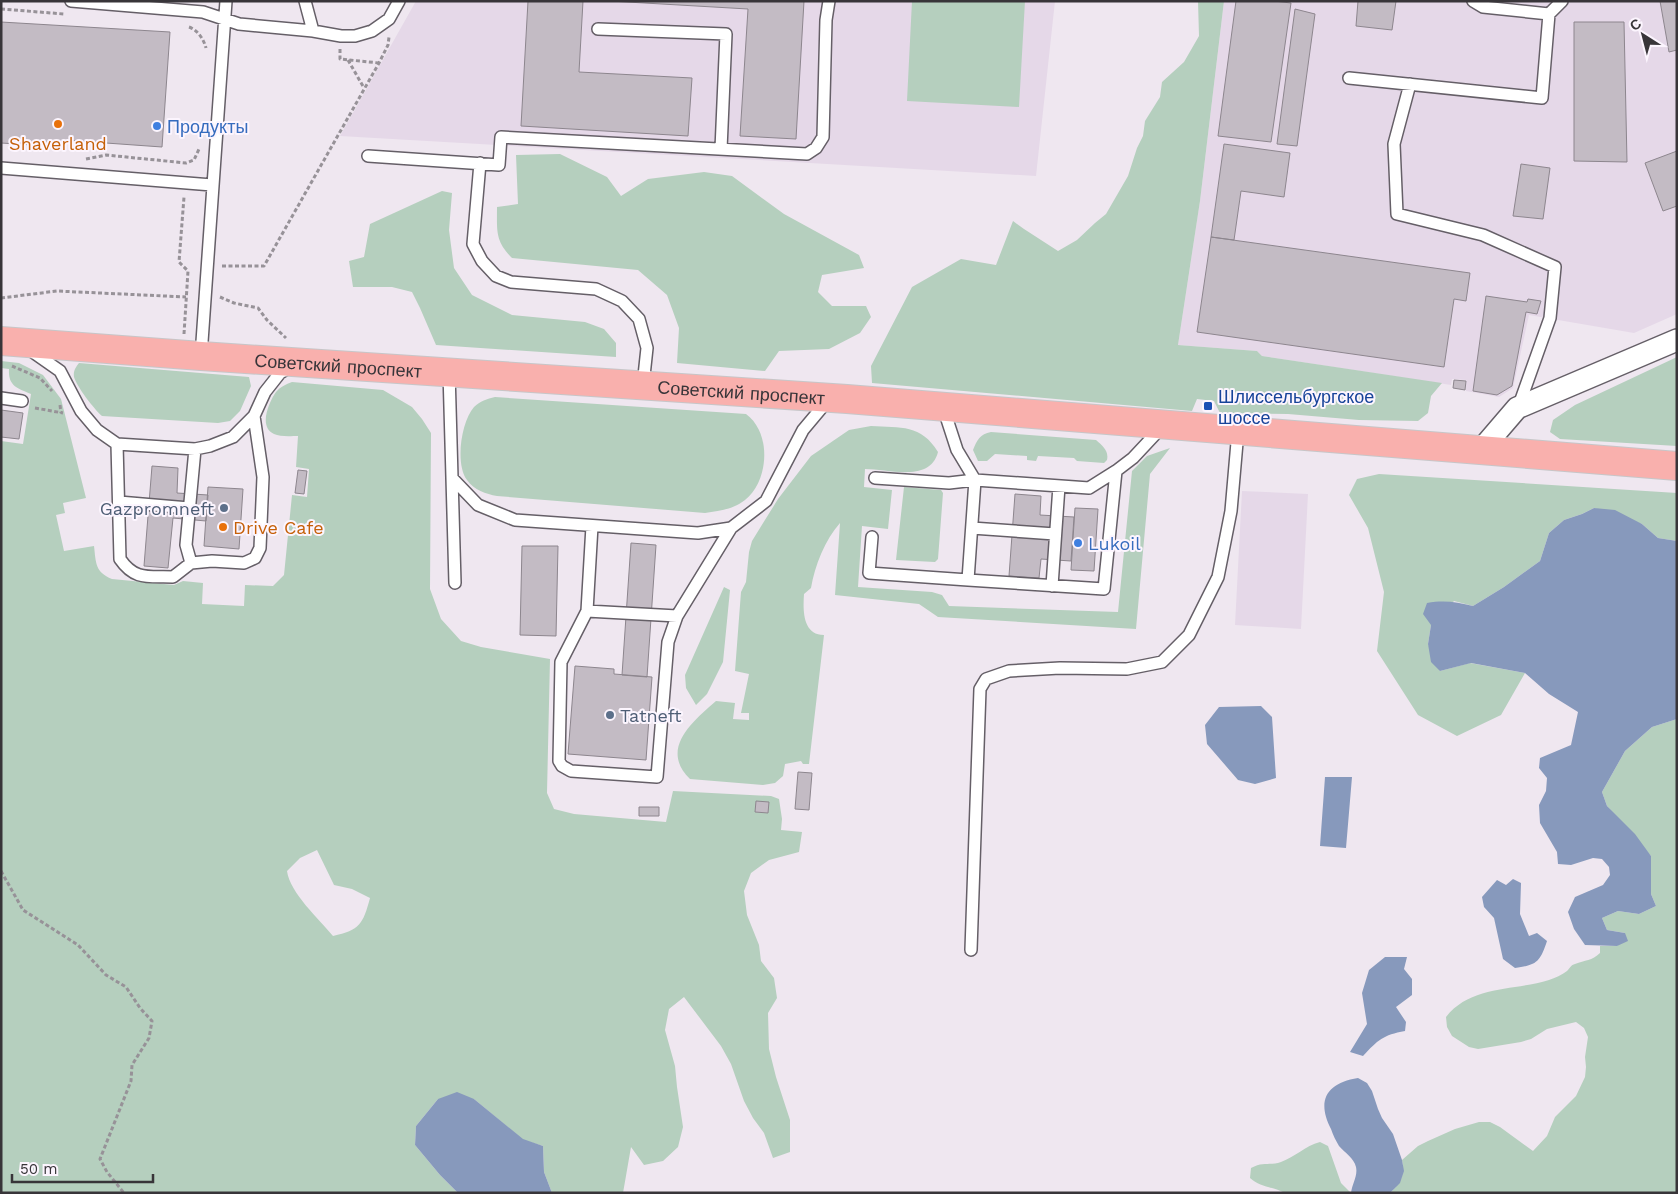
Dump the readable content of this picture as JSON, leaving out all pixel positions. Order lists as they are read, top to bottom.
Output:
{
  "streets": {
    "main road": ["Советский проспект"]
  },
  "places": {
    "other": [
      "Shaverland",
      "Продукты",
      "Gazpromneft",
      "Drive Cafe",
      "Lukoil",
      "Tatneft"
    ],
    "transit": ["Шлиссельбургское шоссе"]
  },
  "scale_bar": "50 m",
  "north": "top left"
}
